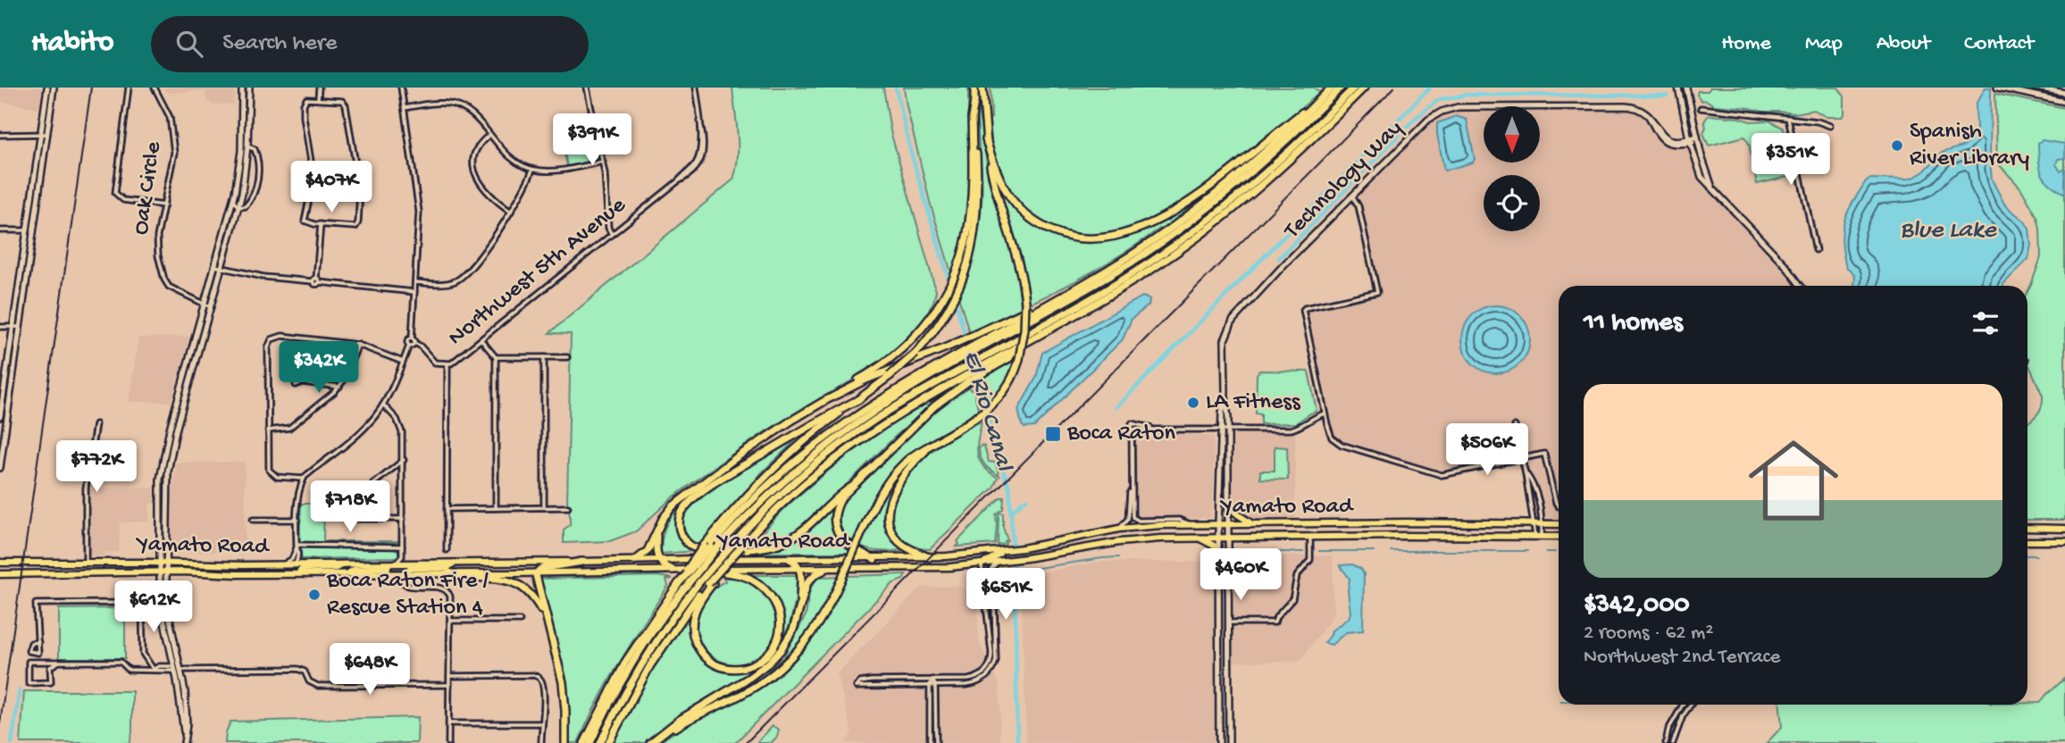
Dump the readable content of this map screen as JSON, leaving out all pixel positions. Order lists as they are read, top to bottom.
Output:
{
  "streets": {
    "main road": ["Yamato Road"],
    "street": ["Technology Way", "Oak Circle", "Northwest 5th Avenue"]
  },
  "crossings": [
    ["Technology Way", "Yamato Road"]
  ],
  "water": ["Blue Lake", "El Rio Canal"],
  "places": {
    "other": ["Spanish River Library", "LA Fitness", "Boca Raton Fire / Rescue Station 4"],
    "transit": ["Boca Raton"]
  },
  "north": "bottom",
  "page": {
    "header": "Habito",
    "search": "Search here",
    "nav": [
      "Home",
      "Map",
      "About",
      "Contact"
    ],
    "price": [
      "$391K",
      "$351K",
      "$407K",
      "$342K",
      "$506K",
      "$772K",
      "$718K",
      "$460K",
      "$651K",
      "$612K",
      "$648K"
    ],
    "heading": "11 homes",
    "list": [
      {
        "name": "$342,000",
        "note": "2 rooms · 62 m² · Northwest 2nd Terrace"
      }
    ]
  }
}
